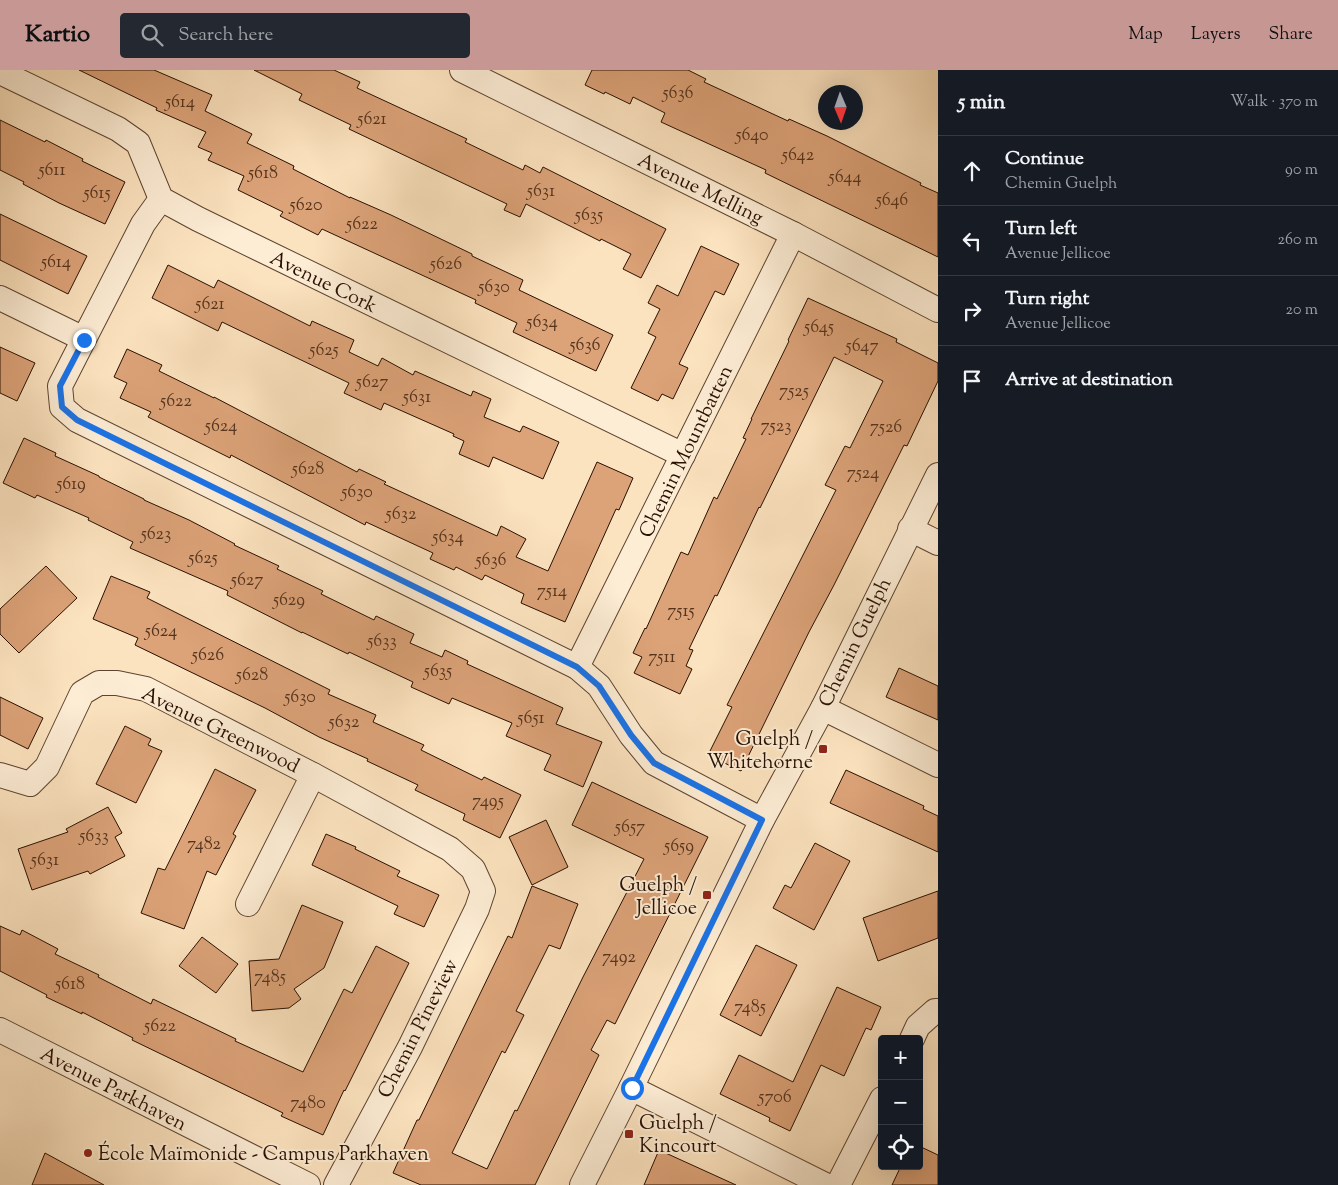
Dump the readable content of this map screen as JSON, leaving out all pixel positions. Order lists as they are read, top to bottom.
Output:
{
  "streets": {
    "street": [
      "Avenue Melling",
      "Avenue Cork",
      "Chemin Mountbatten",
      "Chemin Guelph",
      "Avenue Greenwood",
      "Chemin Pineview",
      "Avenue Parkhaven"
    ]
  },
  "crossings": [
    ["Avenue Melling", "Chemin Mountbatten"],
    ["Avenue Cork", "Chemin Mountbatten"],
    ["Avenue Greenwood", "Chemin Pineview"]
  ],
  "places": {
    "transit": ["Guelph / Whitehorne", "Guelph / Jellicoe", "Guelph / Kincourt"],
    "other": ["École Maïmonide - Campus Parkhaven"]
  },
  "house_numbers": [
    "5636",
    "5614",
    "5621",
    "5640",
    "5642",
    "5611",
    "5618",
    "5644",
    "5631",
    "5615",
    "5646",
    "5620",
    "5635",
    "5622",
    "5614",
    "5626",
    "5630",
    "5621",
    "5634",
    "5645",
    "5636",
    "5647",
    "5625",
    "5627",
    "7525",
    "5631",
    "5622",
    "5624",
    "7523",
    "7526",
    "5628",
    "7524",
    "5619",
    "5630",
    "5632",
    "5623",
    "5634",
    "5625",
    "5636",
    "5627",
    "7514",
    "5629",
    "7515",
    "5624",
    "5633",
    "5626",
    "7511",
    "5635",
    "5628",
    "5630",
    "5651",
    "5632",
    "7495",
    "5657",
    "5633",
    "7482",
    "5659",
    "5631",
    "7492",
    "7485",
    "5618",
    "7485",
    "5622",
    "5706",
    "7480"
  ],
  "north": "bottom",
  "page": {
    "header": "Kartio",
    "search": "Search here",
    "nav": ["Map", "Layers", "Share"],
    "heading": ["5 min", "Walk · 370 m"],
    "list": [
      ["Continue", "Chemin Guelph", "90 m"],
      ["Turn left", "Avenue Jellicoe", "260 m"],
      ["Turn right", "Avenue Jellicoe", "20 m"],
      "Arrive at destination"
    ],
    "map_buttons": ["+", "−"]
  }
}
